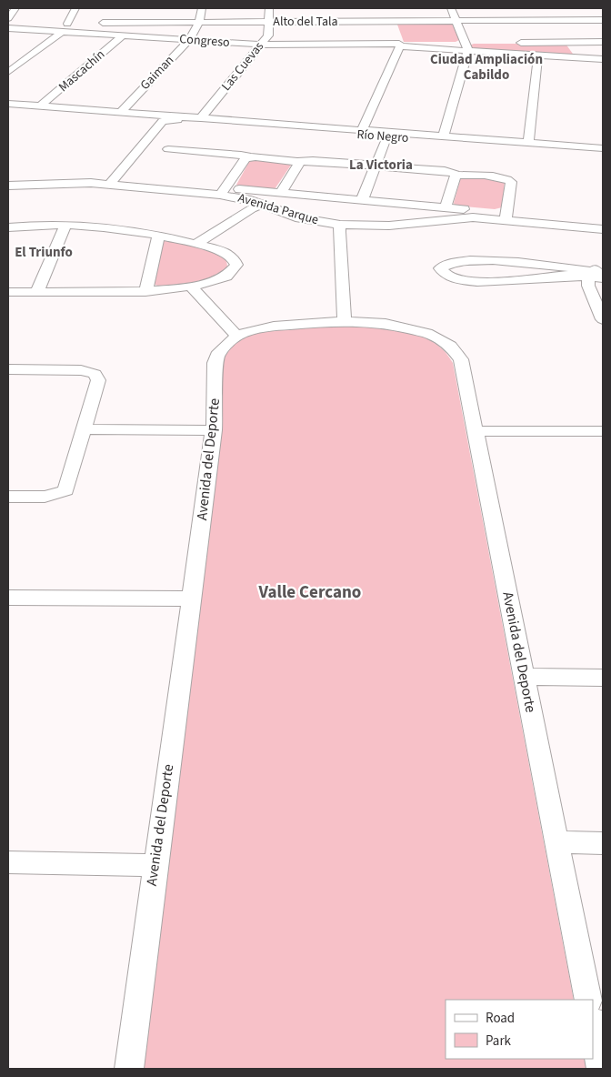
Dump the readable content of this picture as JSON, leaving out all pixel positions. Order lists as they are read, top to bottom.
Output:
{
  "streets": {
    "street": [
      "Alto del Tala",
      "Congreso",
      "Las Cuevas",
      "Mascachín",
      "Gaiman",
      "Río Negro",
      "Avenida Parque",
      "Avenida del Deporte"
    ]
  },
  "crossings": [
    ["Alto del Tala", "Congreso"],
    ["Alto del Tala", "Las Cuevas"],
    ["Alto del Tala", "Gaiman"],
    ["Congreso", "Las Cuevas"],
    ["Congreso", "Mascachín"],
    ["Congreso", "Gaiman"],
    ["Las Cuevas", "Río Negro"]
  ],
  "districts": [
    "Ciudad Ampliación Cabildo",
    "La Victoria",
    "El Triunfo",
    "Valle Cercano"
  ],
  "legend": ["Road", "Park"]
}
